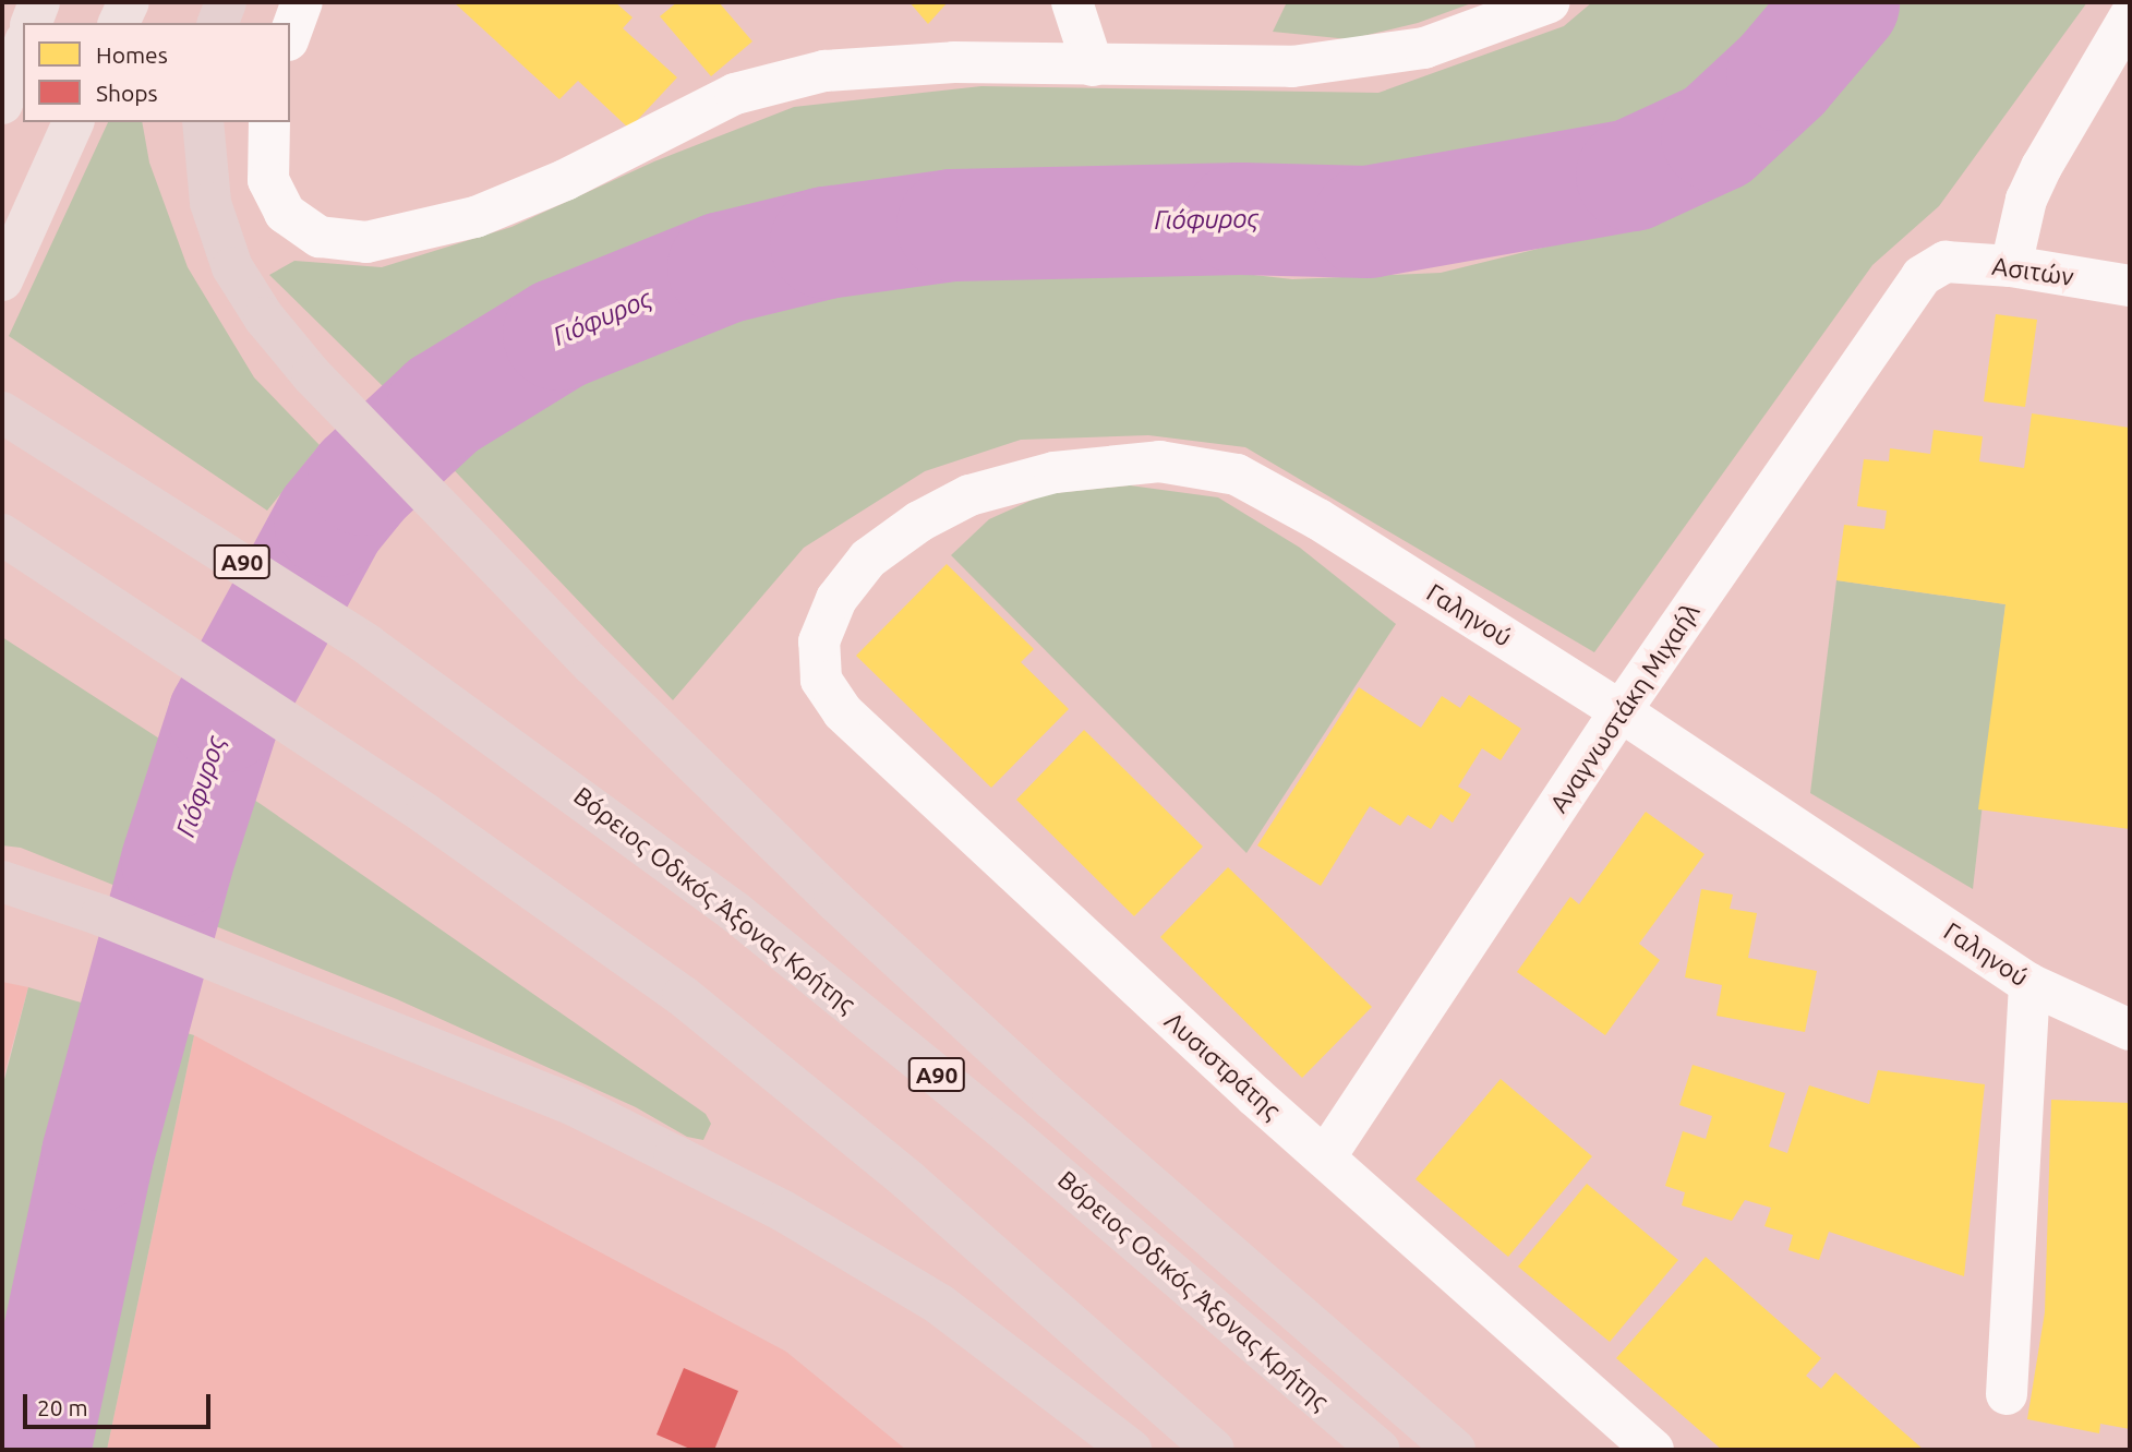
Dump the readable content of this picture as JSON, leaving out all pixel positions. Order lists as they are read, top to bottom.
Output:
{
  "streets": {
    "highway": ["Α90", "Βόρειος Οδικός Άξονας Κρήτης"],
    "street": [
      "Ασιτών",
      "Γαληνού",
      "Αναγνωστάκη Μιχαήλ",
      "Λυσιστράτης"
    ]
  },
  "crossings": [
    ["Ασιτών", "Αναγνωστάκη Μιχαήλ"],
    ["Γαληνού", "Αναγνωστάκη Μιχαήλ"],
    ["Γαληνού", "Λυσιστράτης"],
    ["Αναγνωστάκη Μιχαήλ", "Λυσιστράτης"]
  ],
  "water": ["Γιόφυρος"],
  "legend": ["Homes", "Shops"],
  "scale_bar": "20 m"
}
